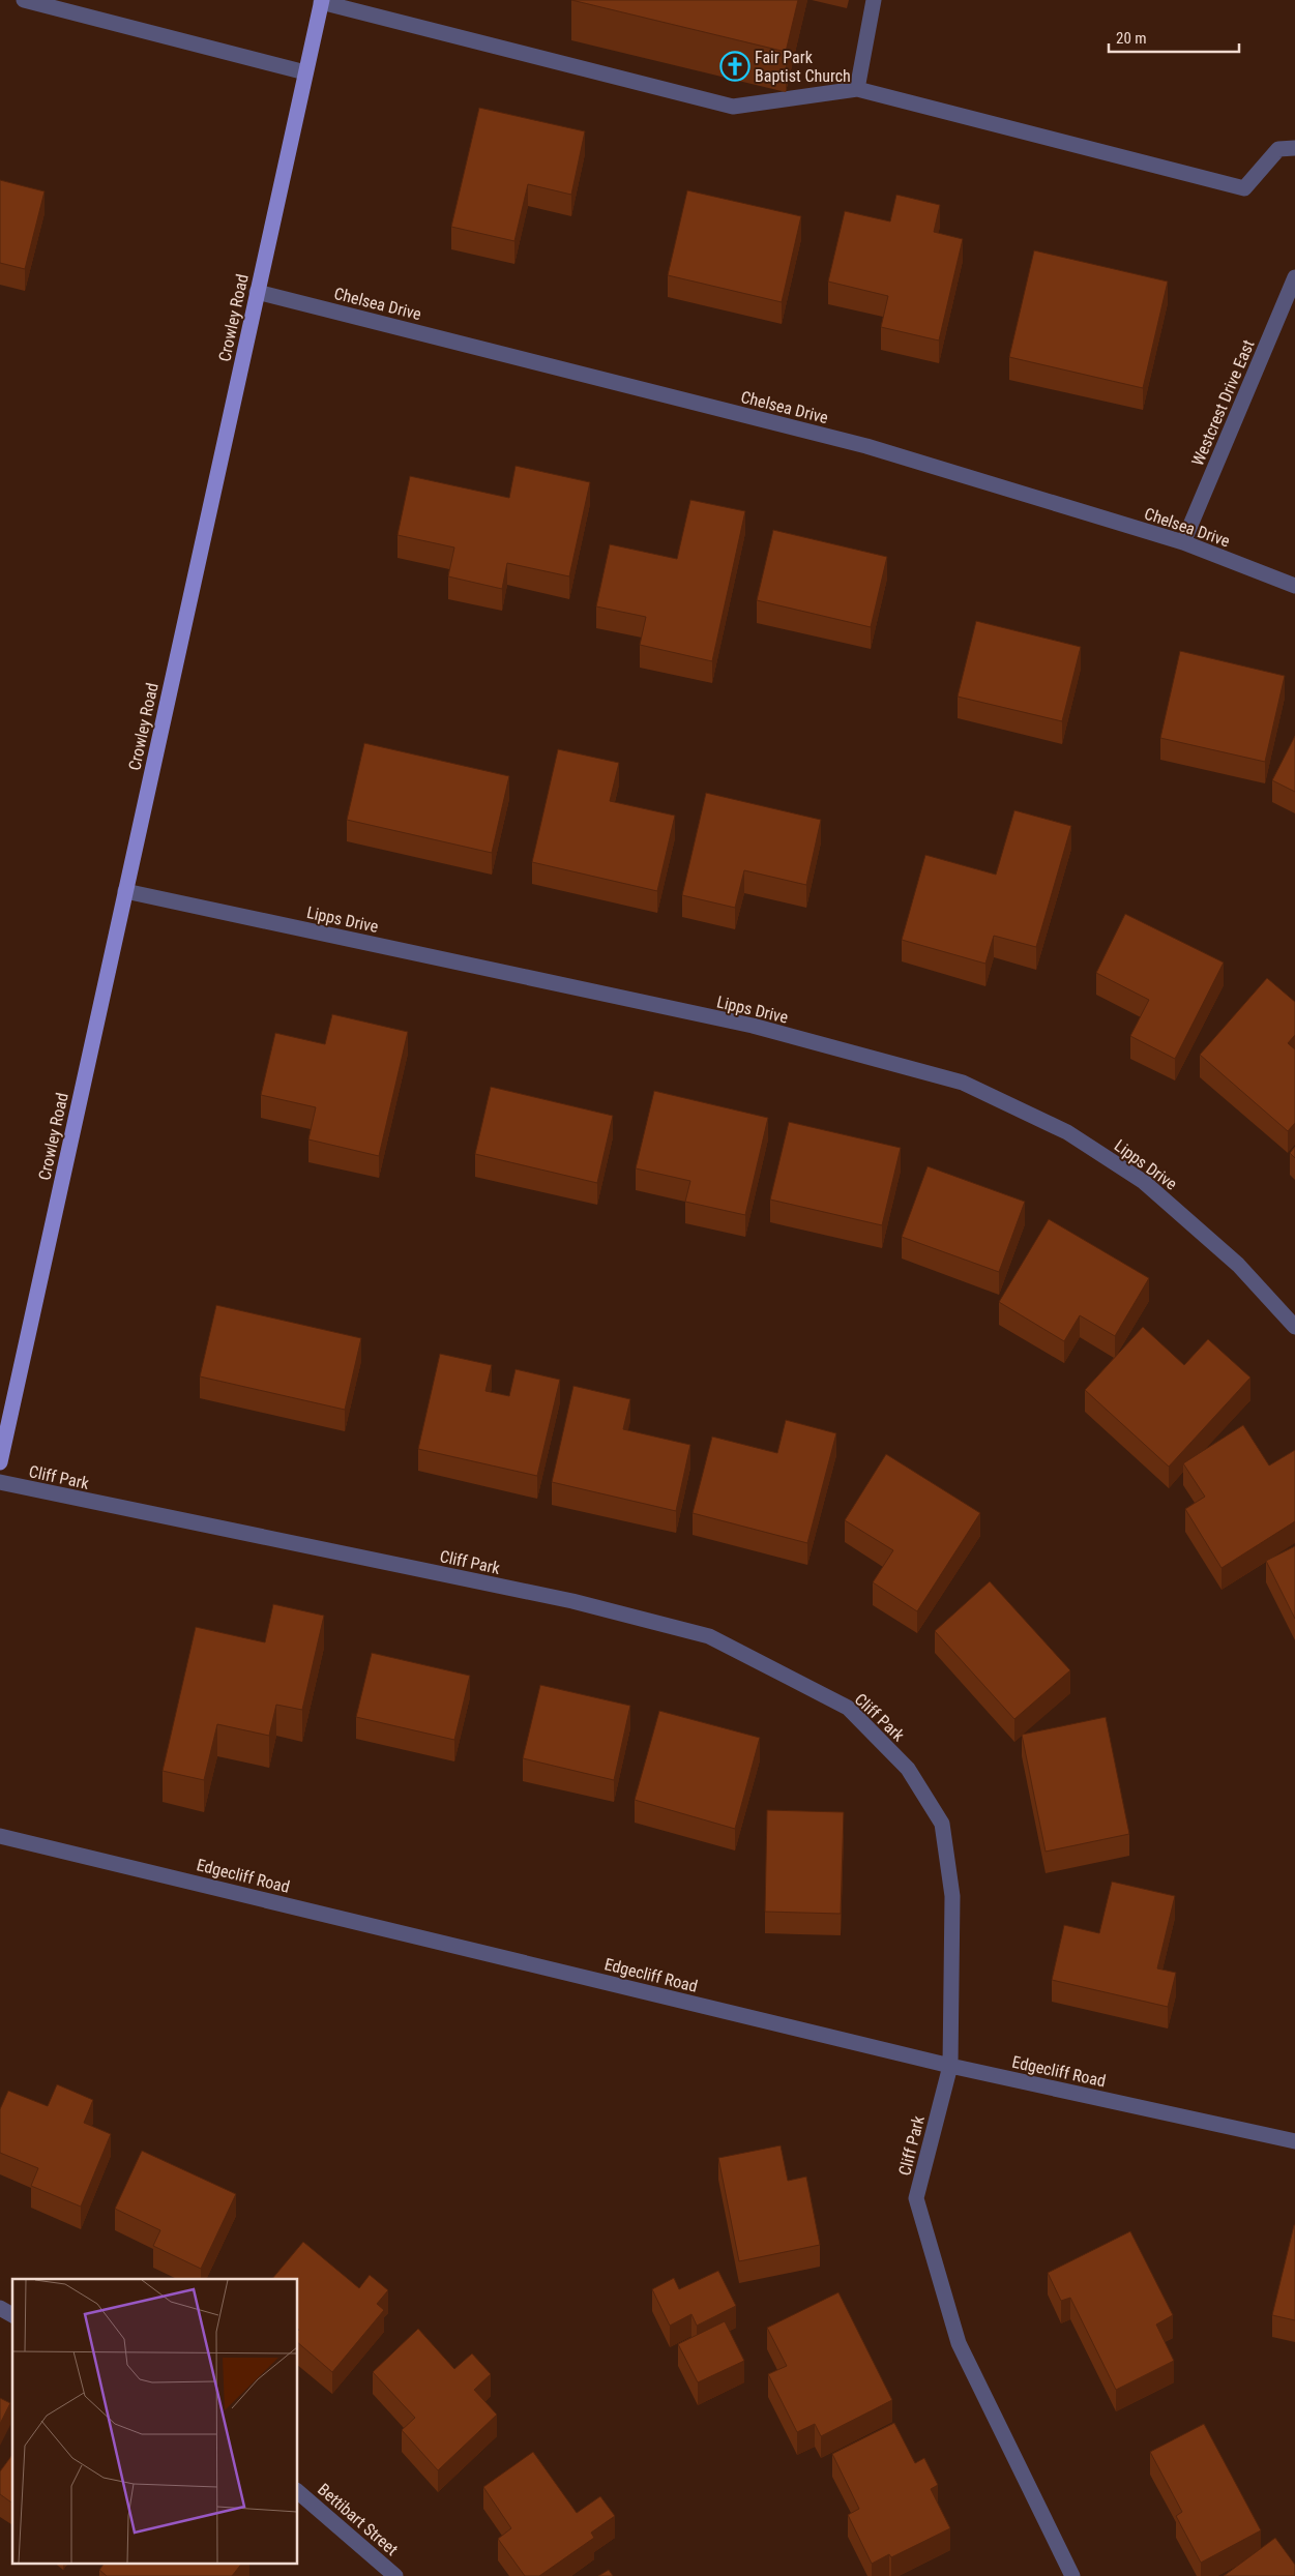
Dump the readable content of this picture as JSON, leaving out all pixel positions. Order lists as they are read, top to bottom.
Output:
{
  "streets": {
    "main road": ["Crowley Road"],
    "street": [
      "Chelsea Drive",
      "Westcrest Drive East",
      "Lipps Drive",
      "Cliff Park",
      "Edgecliff Road",
      "Bettibart Street"
    ]
  },
  "crossings": [
    ["Chelsea Drive", "Crowley Road"],
    ["Chelsea Drive", "Westcrest Drive East"],
    ["Crowley Road", "Lipps Drive"],
    ["Cliff Park", "Edgecliff Road"]
  ],
  "places": {
    "church": ["Fair Park Baptist Church"]
  },
  "scale_bar": "20 m"
}
